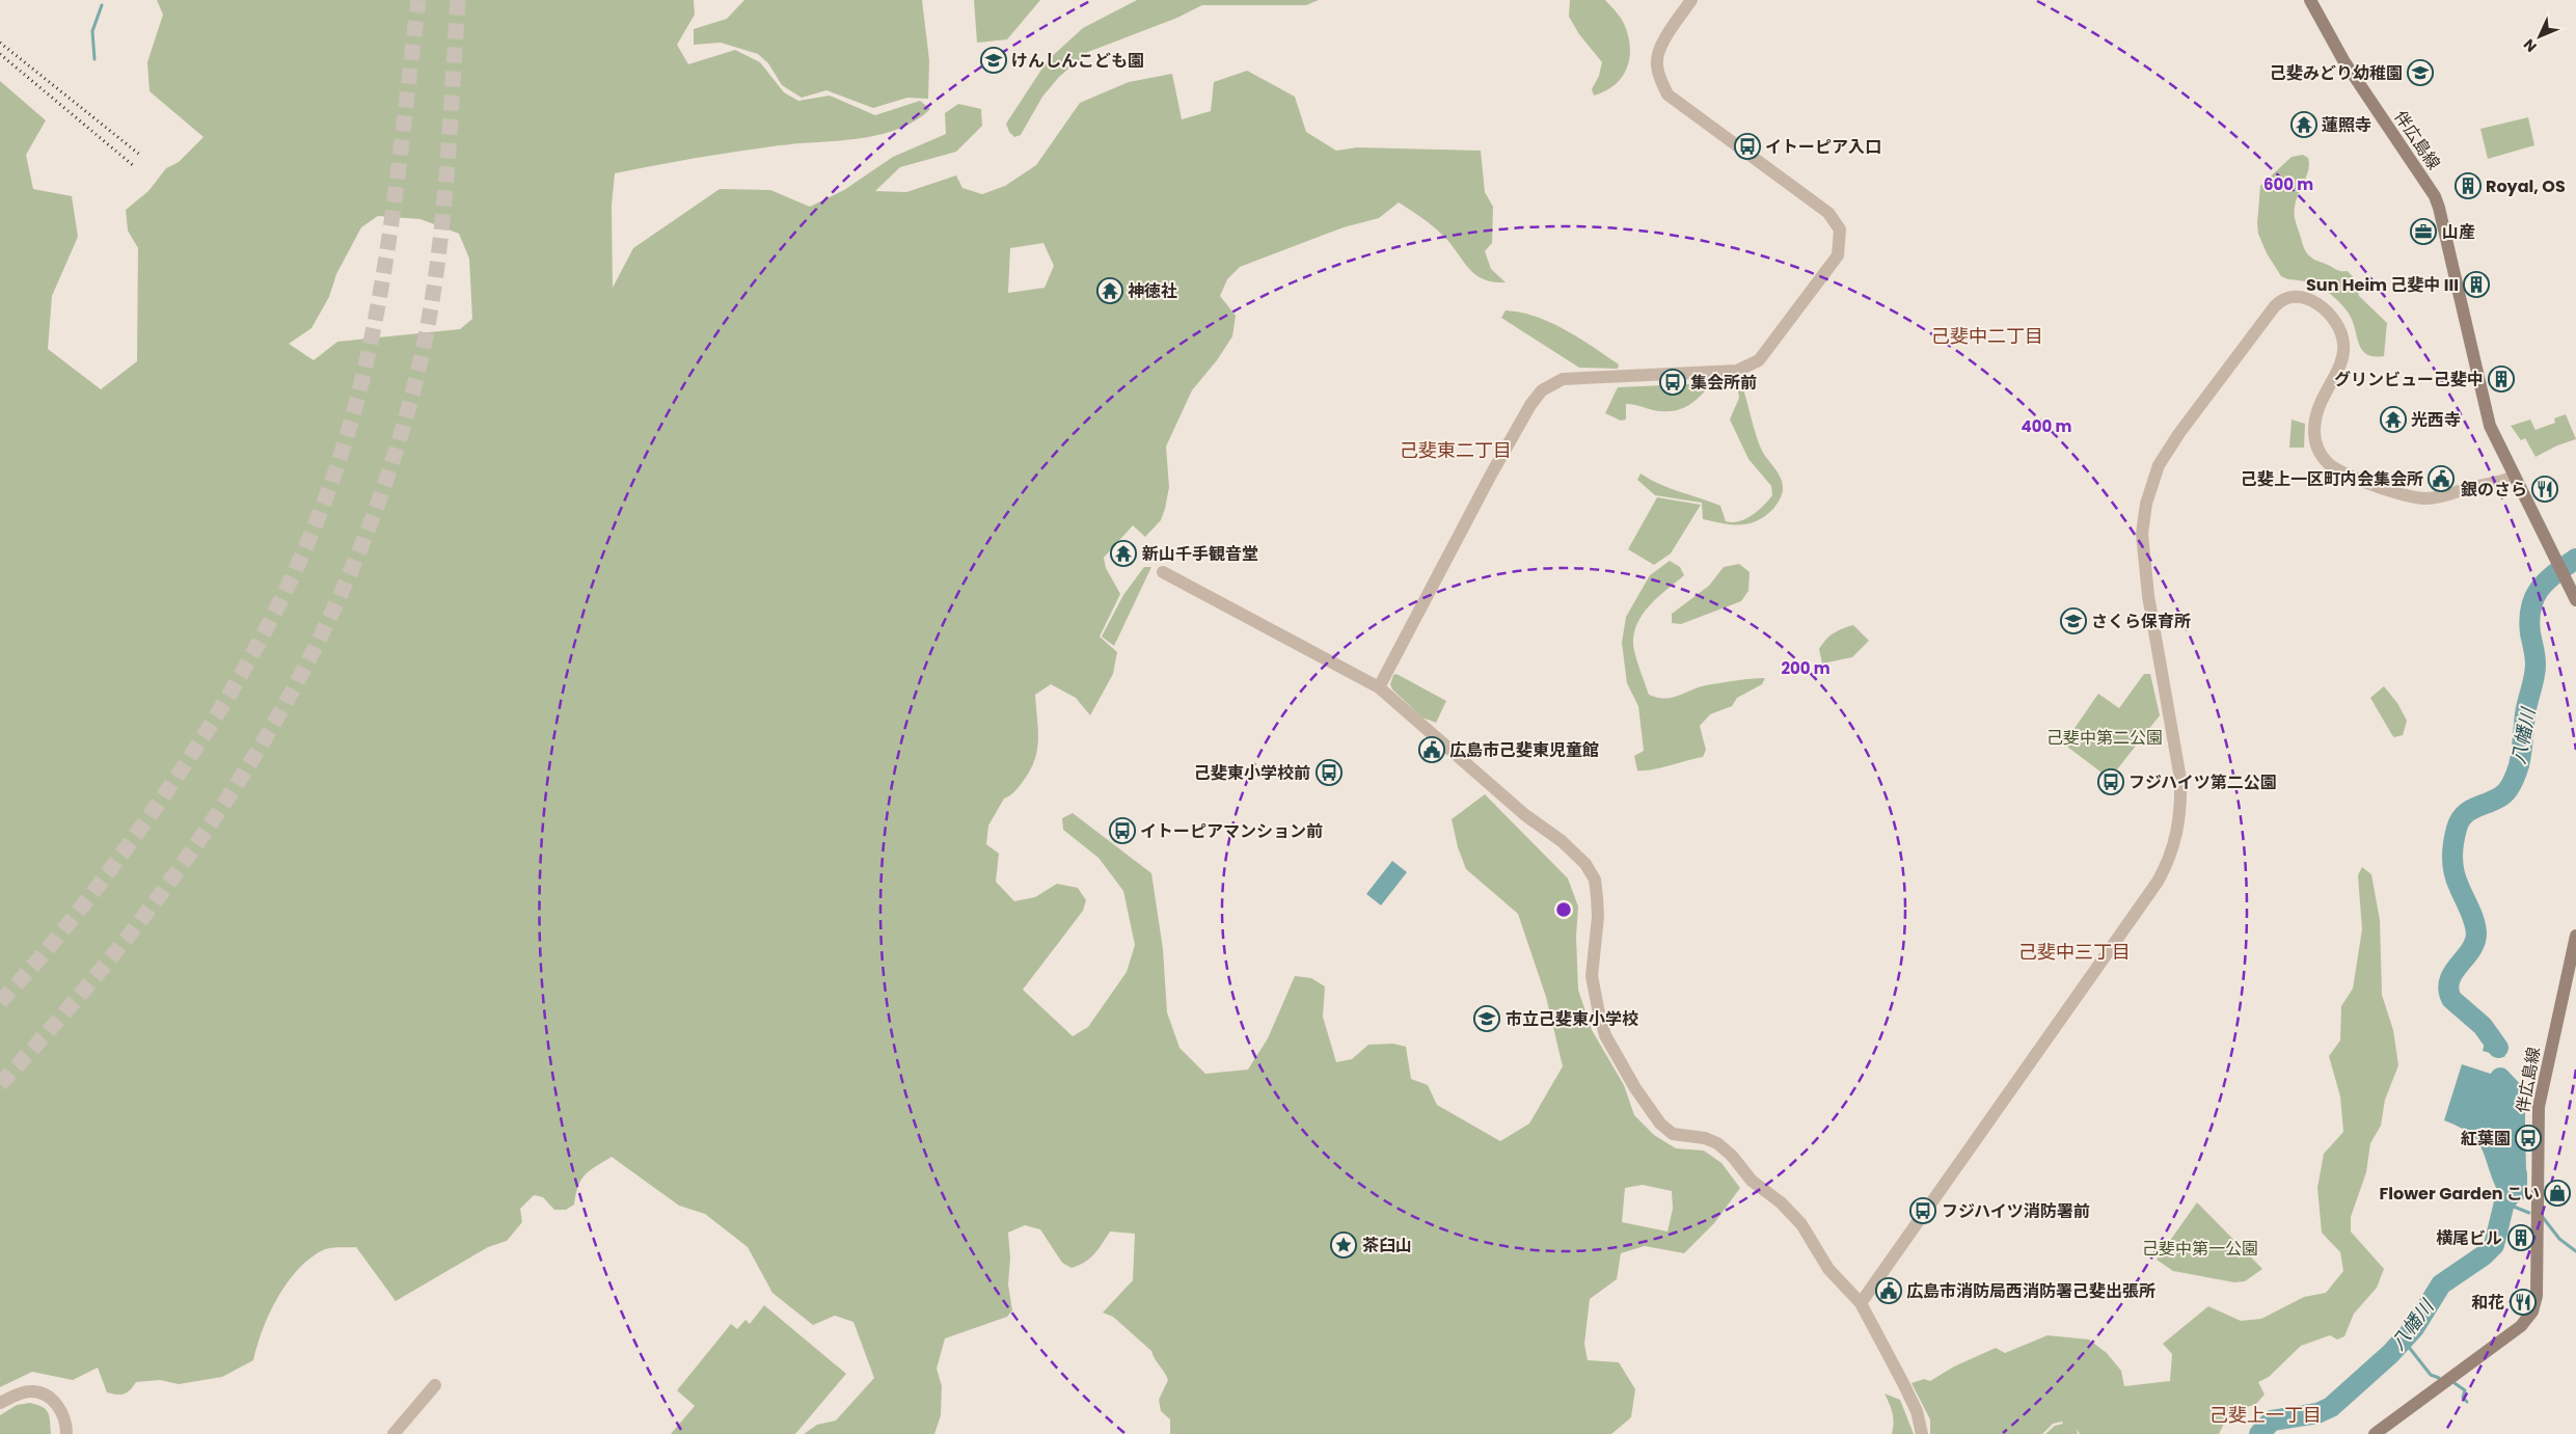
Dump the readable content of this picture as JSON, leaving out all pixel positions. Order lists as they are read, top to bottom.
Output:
{
  "streets": {
    "main road": ["伴広島線"]
  },
  "districts": [
    "己斐中二丁目",
    "己斐東二丁目",
    "己斐中三丁目",
    "己斐上一丁目"
  ],
  "water": ["八幡川"],
  "parks": ["己斐中第二公園", "己斐中第一公園"],
  "places": {
    "school or university": [
      "けんしんこども園",
      "己斐みどり幼稚園",
      "さくら保育所",
      "市立己斐東小学校"
    ],
    "temple": [
      "蓮照寺",
      "神徳社",
      "光西寺",
      "新山千手観音堂"
    ],
    "bus stop": [
      "イトーピア入口",
      "集会所前",
      "己斐東小学校前",
      "フジハイツ第二公園",
      "イトーピアマンション前",
      "紅葉園",
      "フジハイツ消防署前"
    ],
    "building": [
      "Royal, OS",
      "Sun Heim 己斐中 III",
      "グリンビュー己斐中",
      "横尾ビル"
    ],
    "office": ["山産"],
    "public building": ["己斐上一区町内会集会所", "広島市己斐東児童館", "広島市消防局西消防署己斐出張所"],
    "restaurant": ["銀のさら", "和花"],
    "shop": ["Flower Garden こい"],
    "place": ["茶臼山"]
  },
  "north": "bottom left",
  "rings": ["600 m", "400 m", "200 m"]
}
